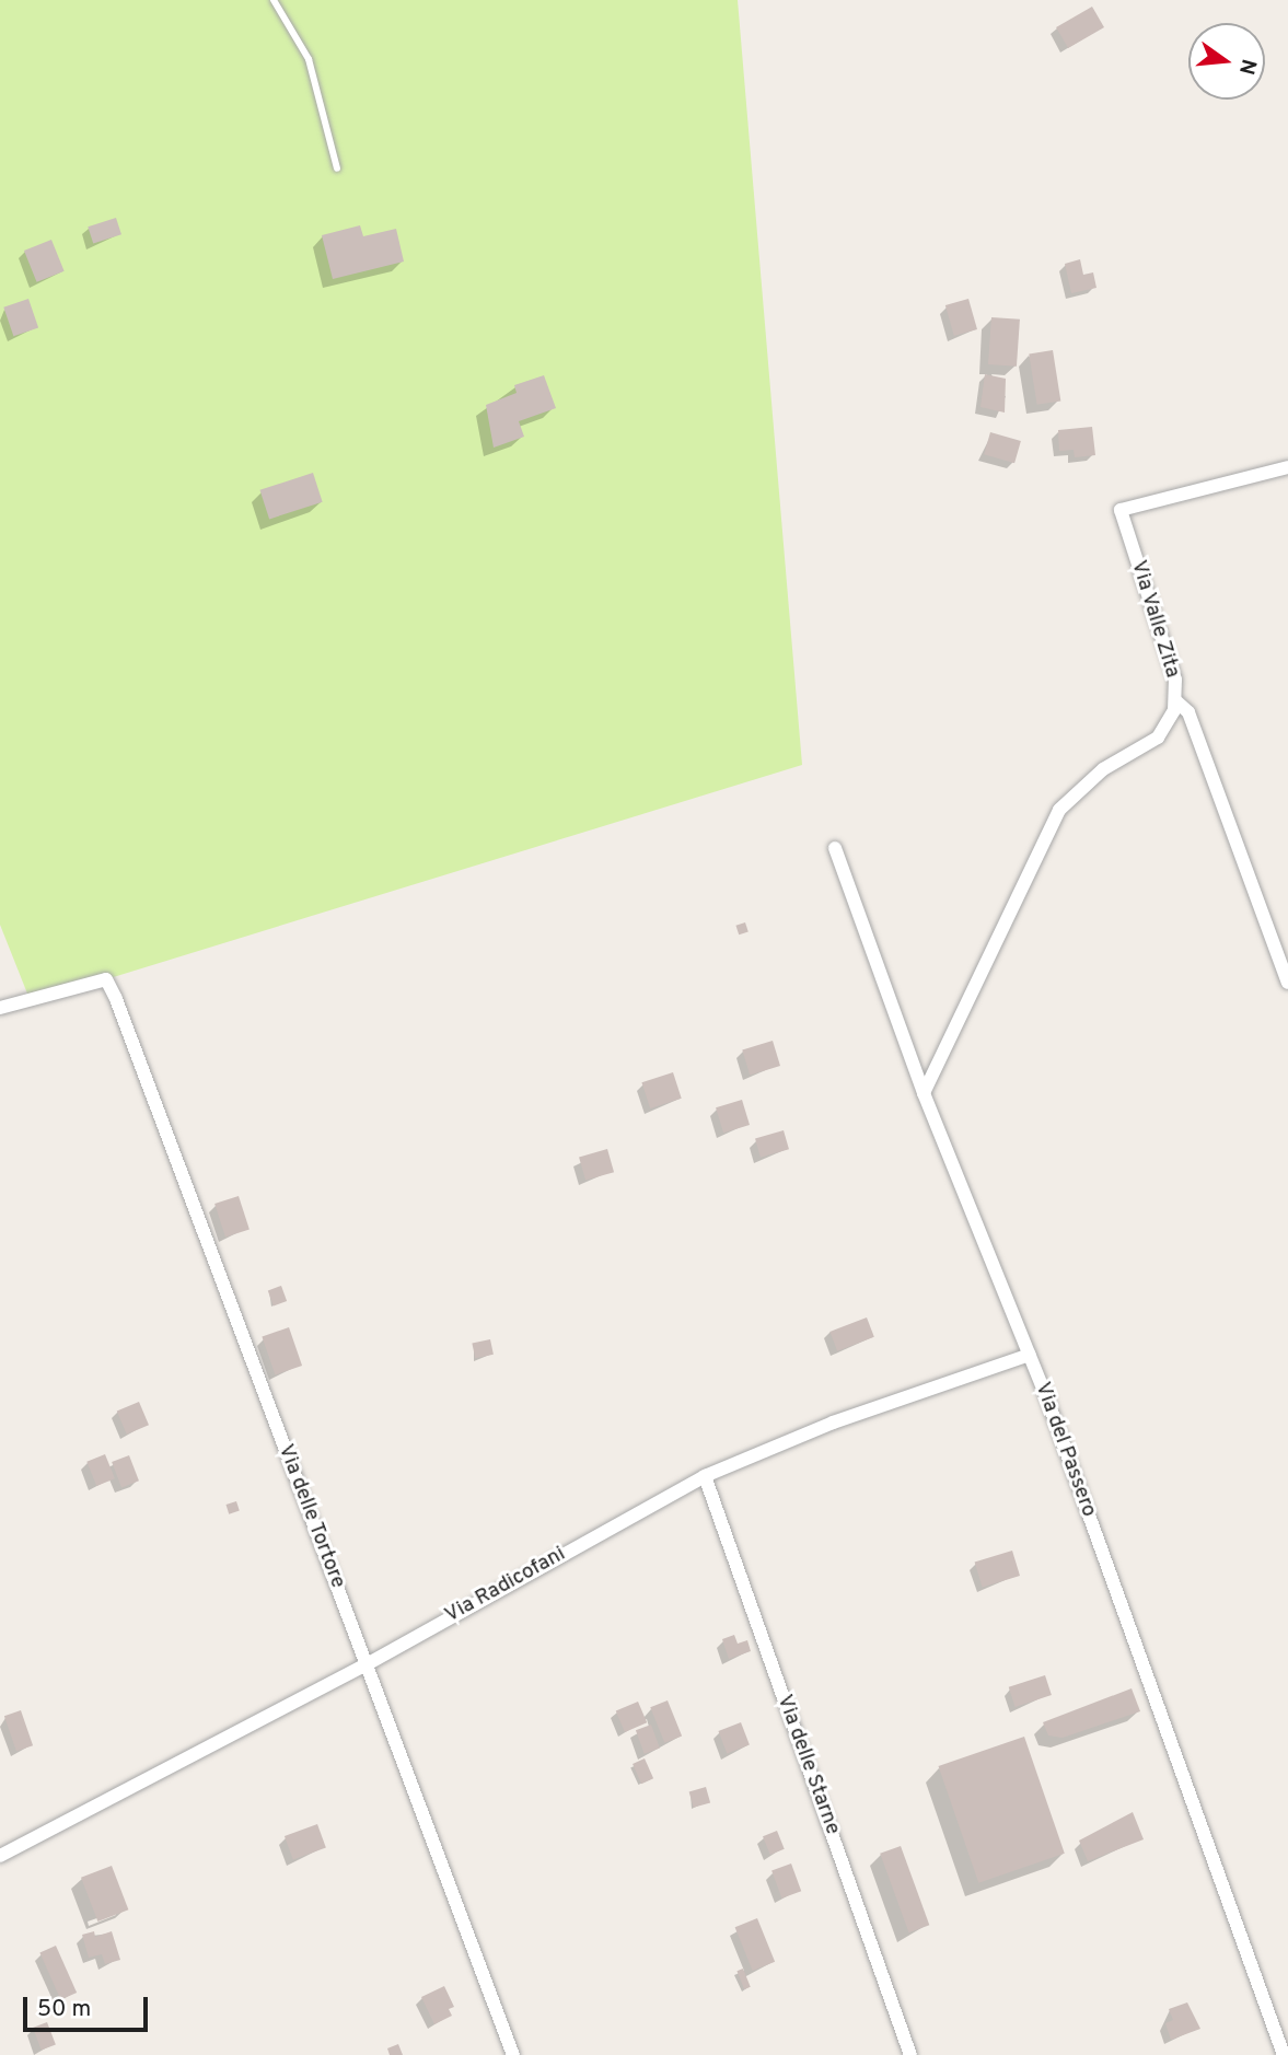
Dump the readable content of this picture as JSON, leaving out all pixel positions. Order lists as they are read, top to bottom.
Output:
{
  "streets": {
    "street": [
      "Via Valle Zita",
      "Via del Passero",
      "Via delle Tortore",
      "Via Radicofani",
      "Via delle Starne"
    ]
  },
  "crossings": [
    ["Via Valle Zita", "Via del Passero"],
    ["Via del Passero", "Via Radicofani"],
    ["Via delle Tortore", "Via Radicofani"],
    ["Via Radicofani", "Via delle Starne"]
  ],
  "scale_bar": "50 m",
  "north": "right"
}
